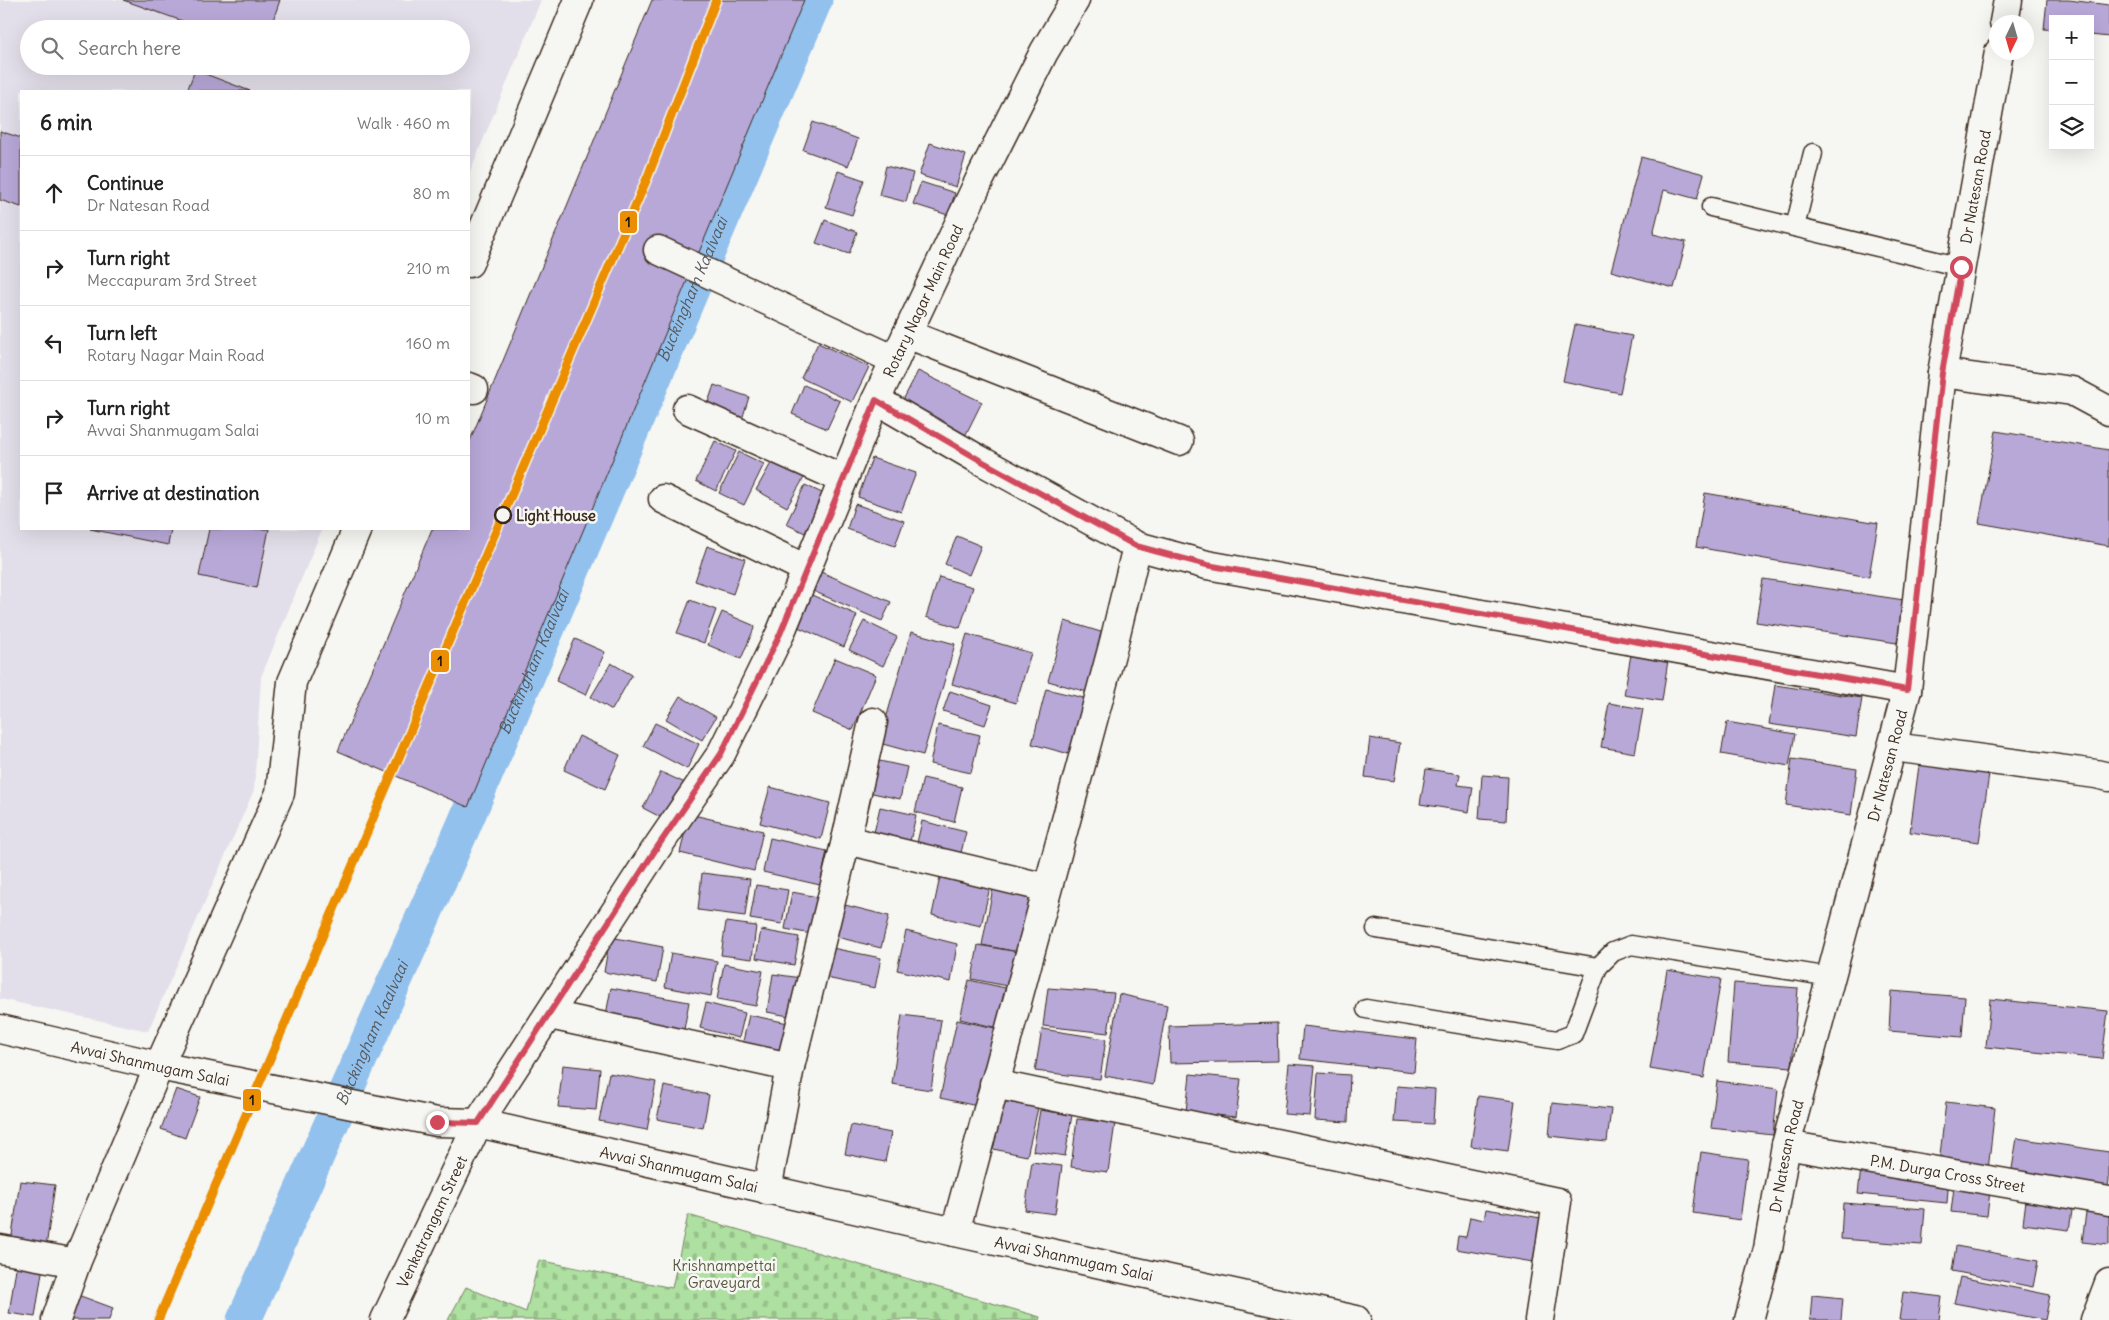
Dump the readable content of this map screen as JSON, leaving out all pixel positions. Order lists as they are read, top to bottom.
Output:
{
  "streets": {
    "street": [
      "Dr Natesan Road",
      "Rotary Nagar Main Road",
      "Avvai Shanmugam Salai",
      "P.M. Durga Cross Street",
      "Venkatrangam Street"
    ]
  },
  "crossings": [
    ["Dr Natesan Road", "P.M. Durga Cross Street"],
    ["Rotary Nagar Main Road", "Avvai Shanmugam Salai"],
    ["Rotary Nagar Main Road", "Venkatrangam Street"],
    ["Avvai Shanmugam Salai", "Venkatrangam Street"]
  ],
  "water": ["Buckingham Kaalvaai"],
  "parks": ["Krishnampettai Graveyard"],
  "places": ["Light House"],
  "lines": ["transit line 1"],
  "north": "bottom",
  "page": {
    "map_buttons": ["+", "−"],
    "search": "Search here",
    "heading": ["6 min", "Walk · 460 m"],
    "list": [
      ["Continue", "Dr Natesan Road", "80 m"],
      ["Turn right", "Meccapuram 3rd Street", "210 m"],
      ["Turn left", "Rotary Nagar Main Road", "160 m"],
      ["Turn right", "Avvai Shanmugam Salai", "10 m"],
      "Arrive at destination"
    ]
  }
}
